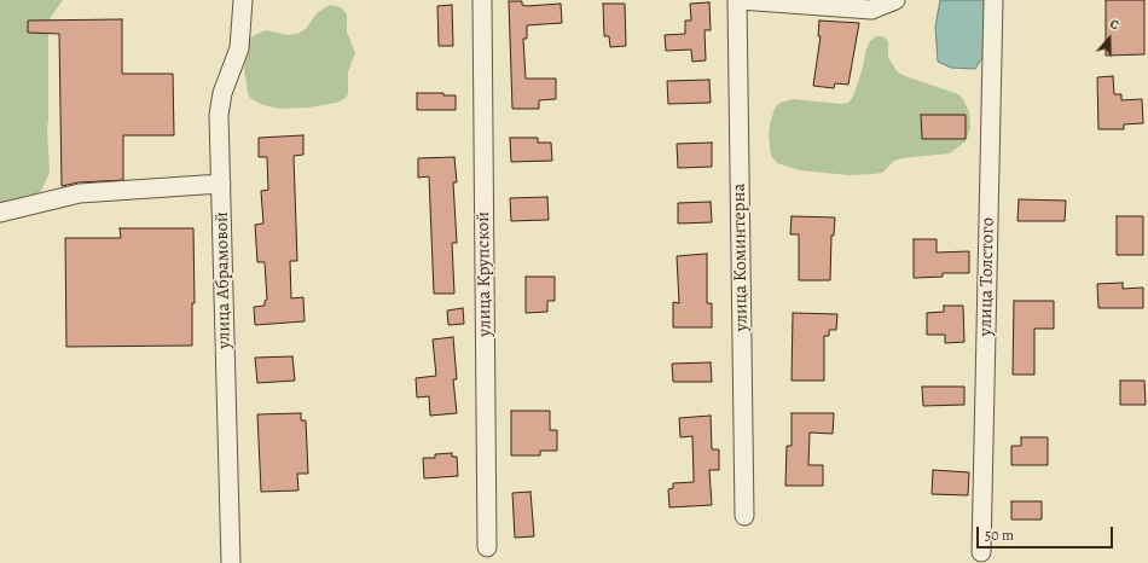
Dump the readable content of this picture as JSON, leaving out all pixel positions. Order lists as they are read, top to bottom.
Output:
{
  "streets": {
    "street": [
      "улица Коминтерна",
      "улица Крупской",
      "улица Толстого",
      "улица Абрамовой"
    ]
  },
  "scale_bar": "50 m",
  "north": "top"
}
